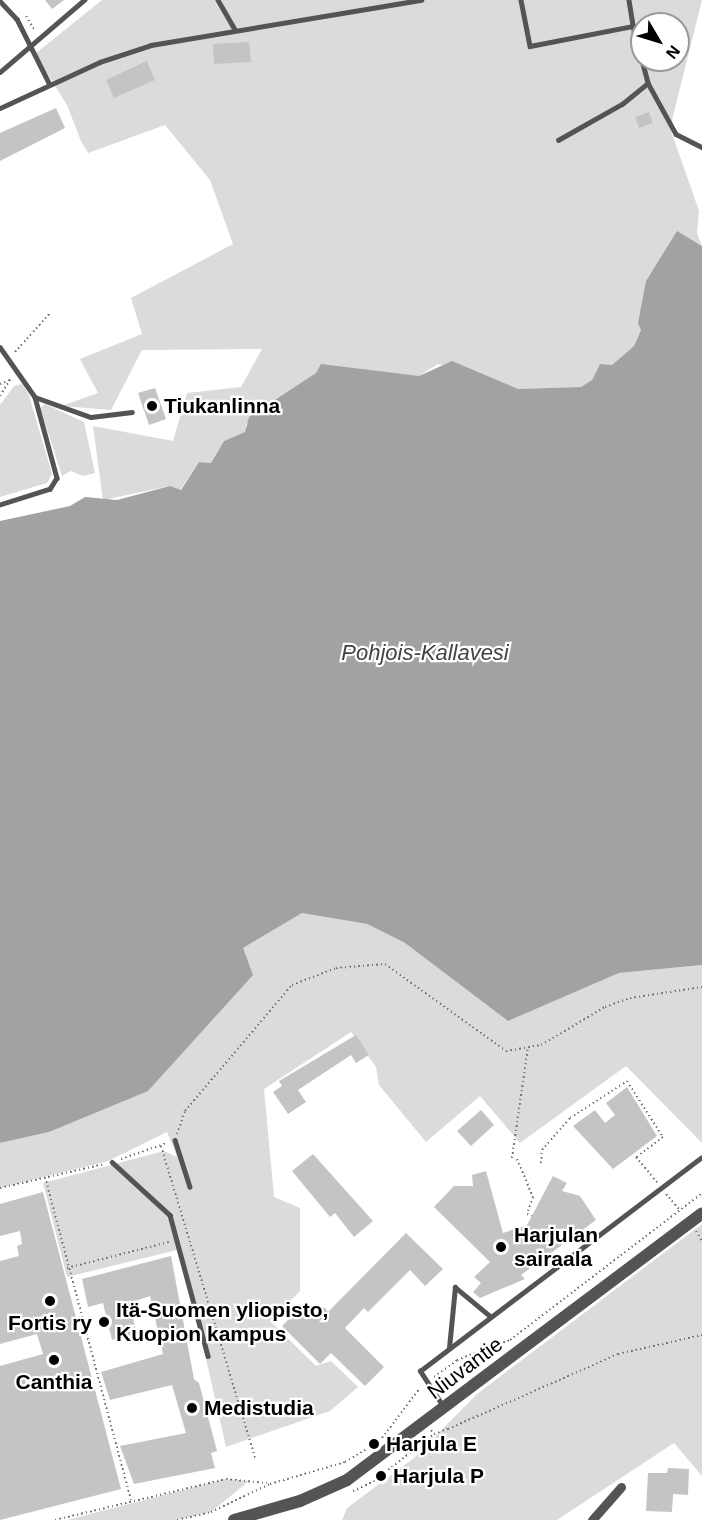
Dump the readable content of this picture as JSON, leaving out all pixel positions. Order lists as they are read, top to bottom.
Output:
{
  "streets": {
    "street": ["Niuvantie"]
  },
  "water": ["Pohjois-Kallavesi"],
  "places": [
    "Tiukanlinna",
    "Harjulan sairaala",
    "Fortis ry",
    "Itä-Suomen yliopisto, Kuopion kampus",
    "Canthia",
    "Medistudia",
    "Harjula E",
    "Harjula P"
  ],
  "north": "bottom right"
}
